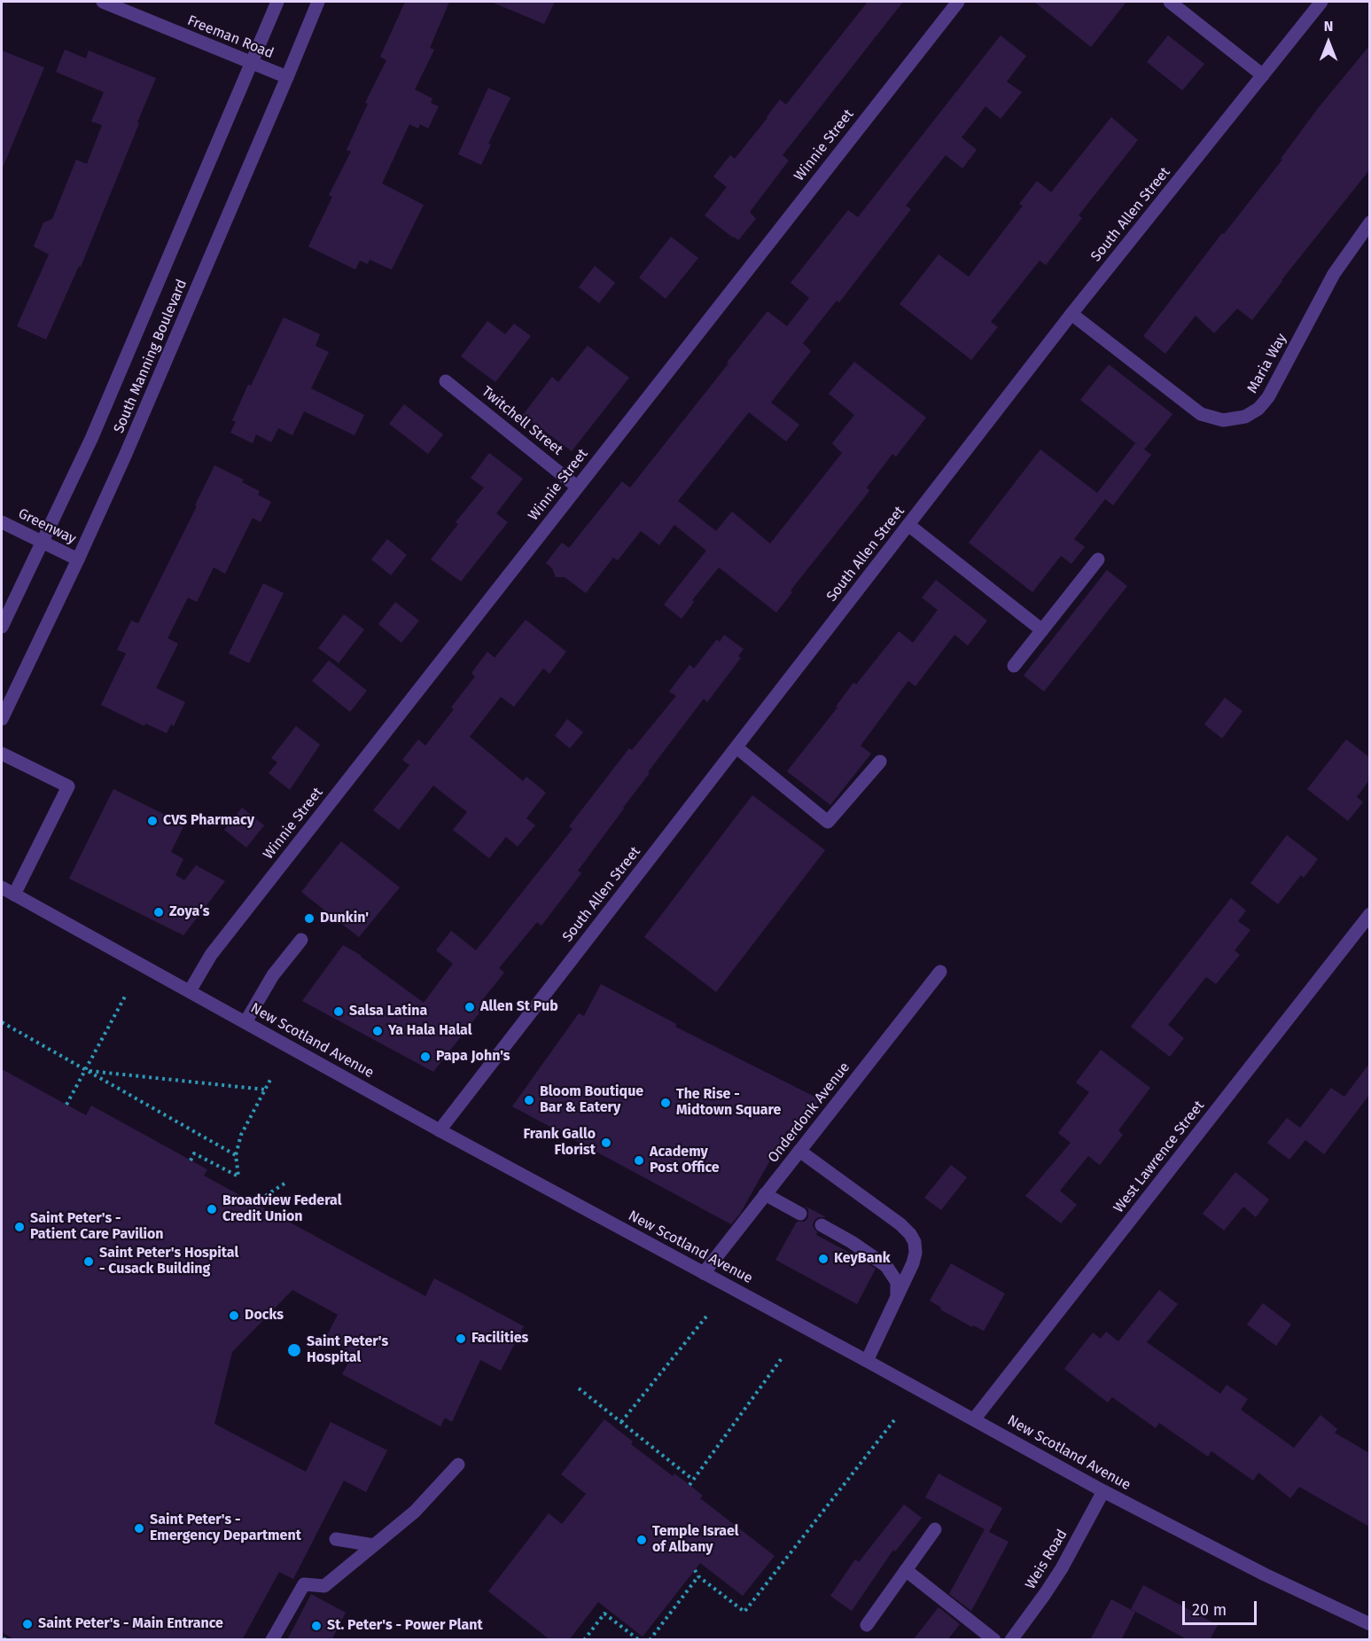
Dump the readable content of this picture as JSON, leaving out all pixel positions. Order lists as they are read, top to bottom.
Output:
{
  "streets": {
    "street": [
      "Freeman Road",
      "Winnie Street",
      "South Allen Street",
      "South Manning Boulevard",
      "Maria Way",
      "Twitchell Street",
      "Greenway",
      "New Scotland Avenue",
      "Onderdonk Avenue",
      "West Lawrence Street",
      "Weis Road"
    ]
  },
  "crossings": [
    ["Freeman Road", "South Manning Boulevard"],
    ["Winnie Street", "Twitchell Street"],
    ["Winnie Street", "New Scotland Avenue"],
    ["South Allen Street", "Maria Way"],
    ["South Allen Street", "New Scotland Avenue"],
    ["South Manning Boulevard", "Greenway"],
    ["New Scotland Avenue", "Onderdonk Avenue"],
    ["New Scotland Avenue", "West Lawrence Street"],
    ["New Scotland Avenue", "Weis Road"]
  ],
  "places": [
    "CVS Pharmacy",
    "Zoya’s",
    "Dunkin'",
    "Allen St Pub",
    "Salsa Latina",
    "Ya Hala Halal",
    "Papa John's",
    "Bloom Boutique Bar & Eatery",
    "The Rise - Midtown Square",
    "Frank Gallo Florist",
    "Academy Post Office",
    "Broadview Federal Credit Union",
    "Saint Peter's - Patient Care Pavilion",
    "KeyBank",
    "Saint Peter's Hospital - Cusack Building",
    "Docks",
    "Facilities",
    "Saint Peter's Hospital",
    "Saint Peter's - Emergency Department",
    "Temple Israel of Albany",
    "Saint Peter's - Main Entrance",
    "St. Peter's - Power Plant"
  ],
  "scale_bar": "20 m",
  "north": "top"
}
